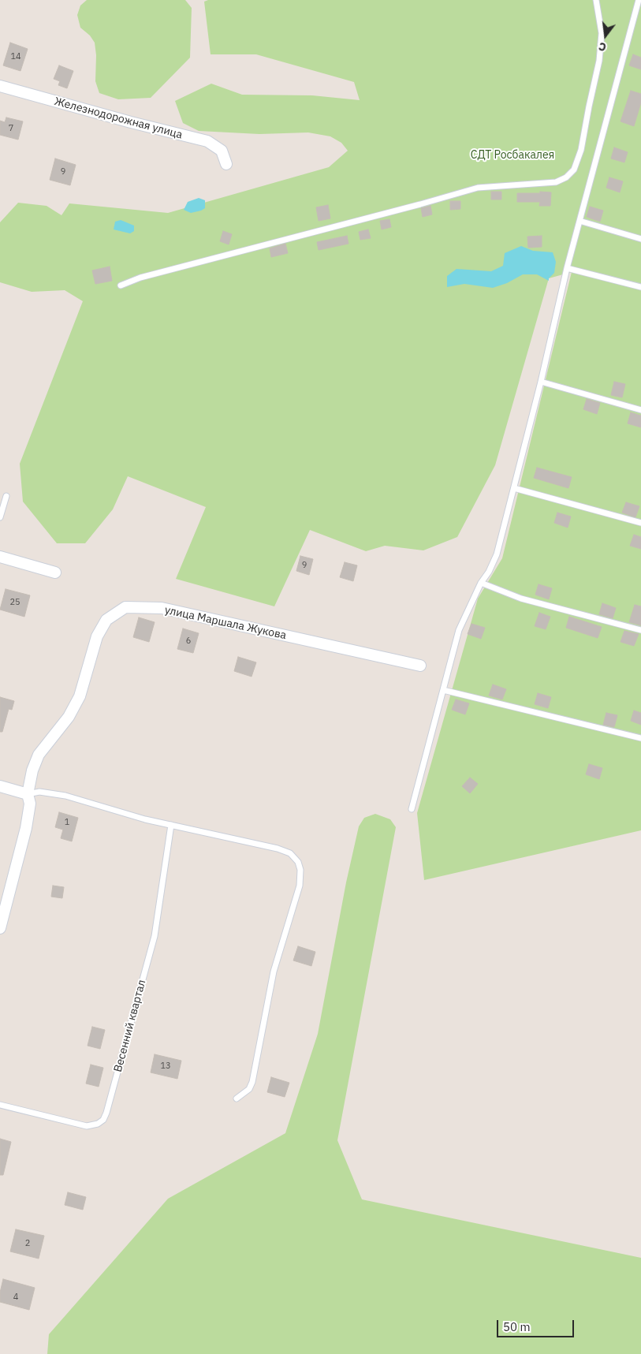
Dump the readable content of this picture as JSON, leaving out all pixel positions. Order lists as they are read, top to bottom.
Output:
{
  "streets": {
    "street": ["Железнодорожная улица", "улица Маршала Жукова"],
    "lane": ["Весенний квартал"]
  },
  "parks": ["СДТ Росбакалея"],
  "house_numbers": [
    "14",
    "7",
    "9",
    "9",
    "25",
    "6",
    "1",
    "13",
    "2",
    "4"
  ],
  "scale_bar": "50 m",
  "north": "bottom"
}
